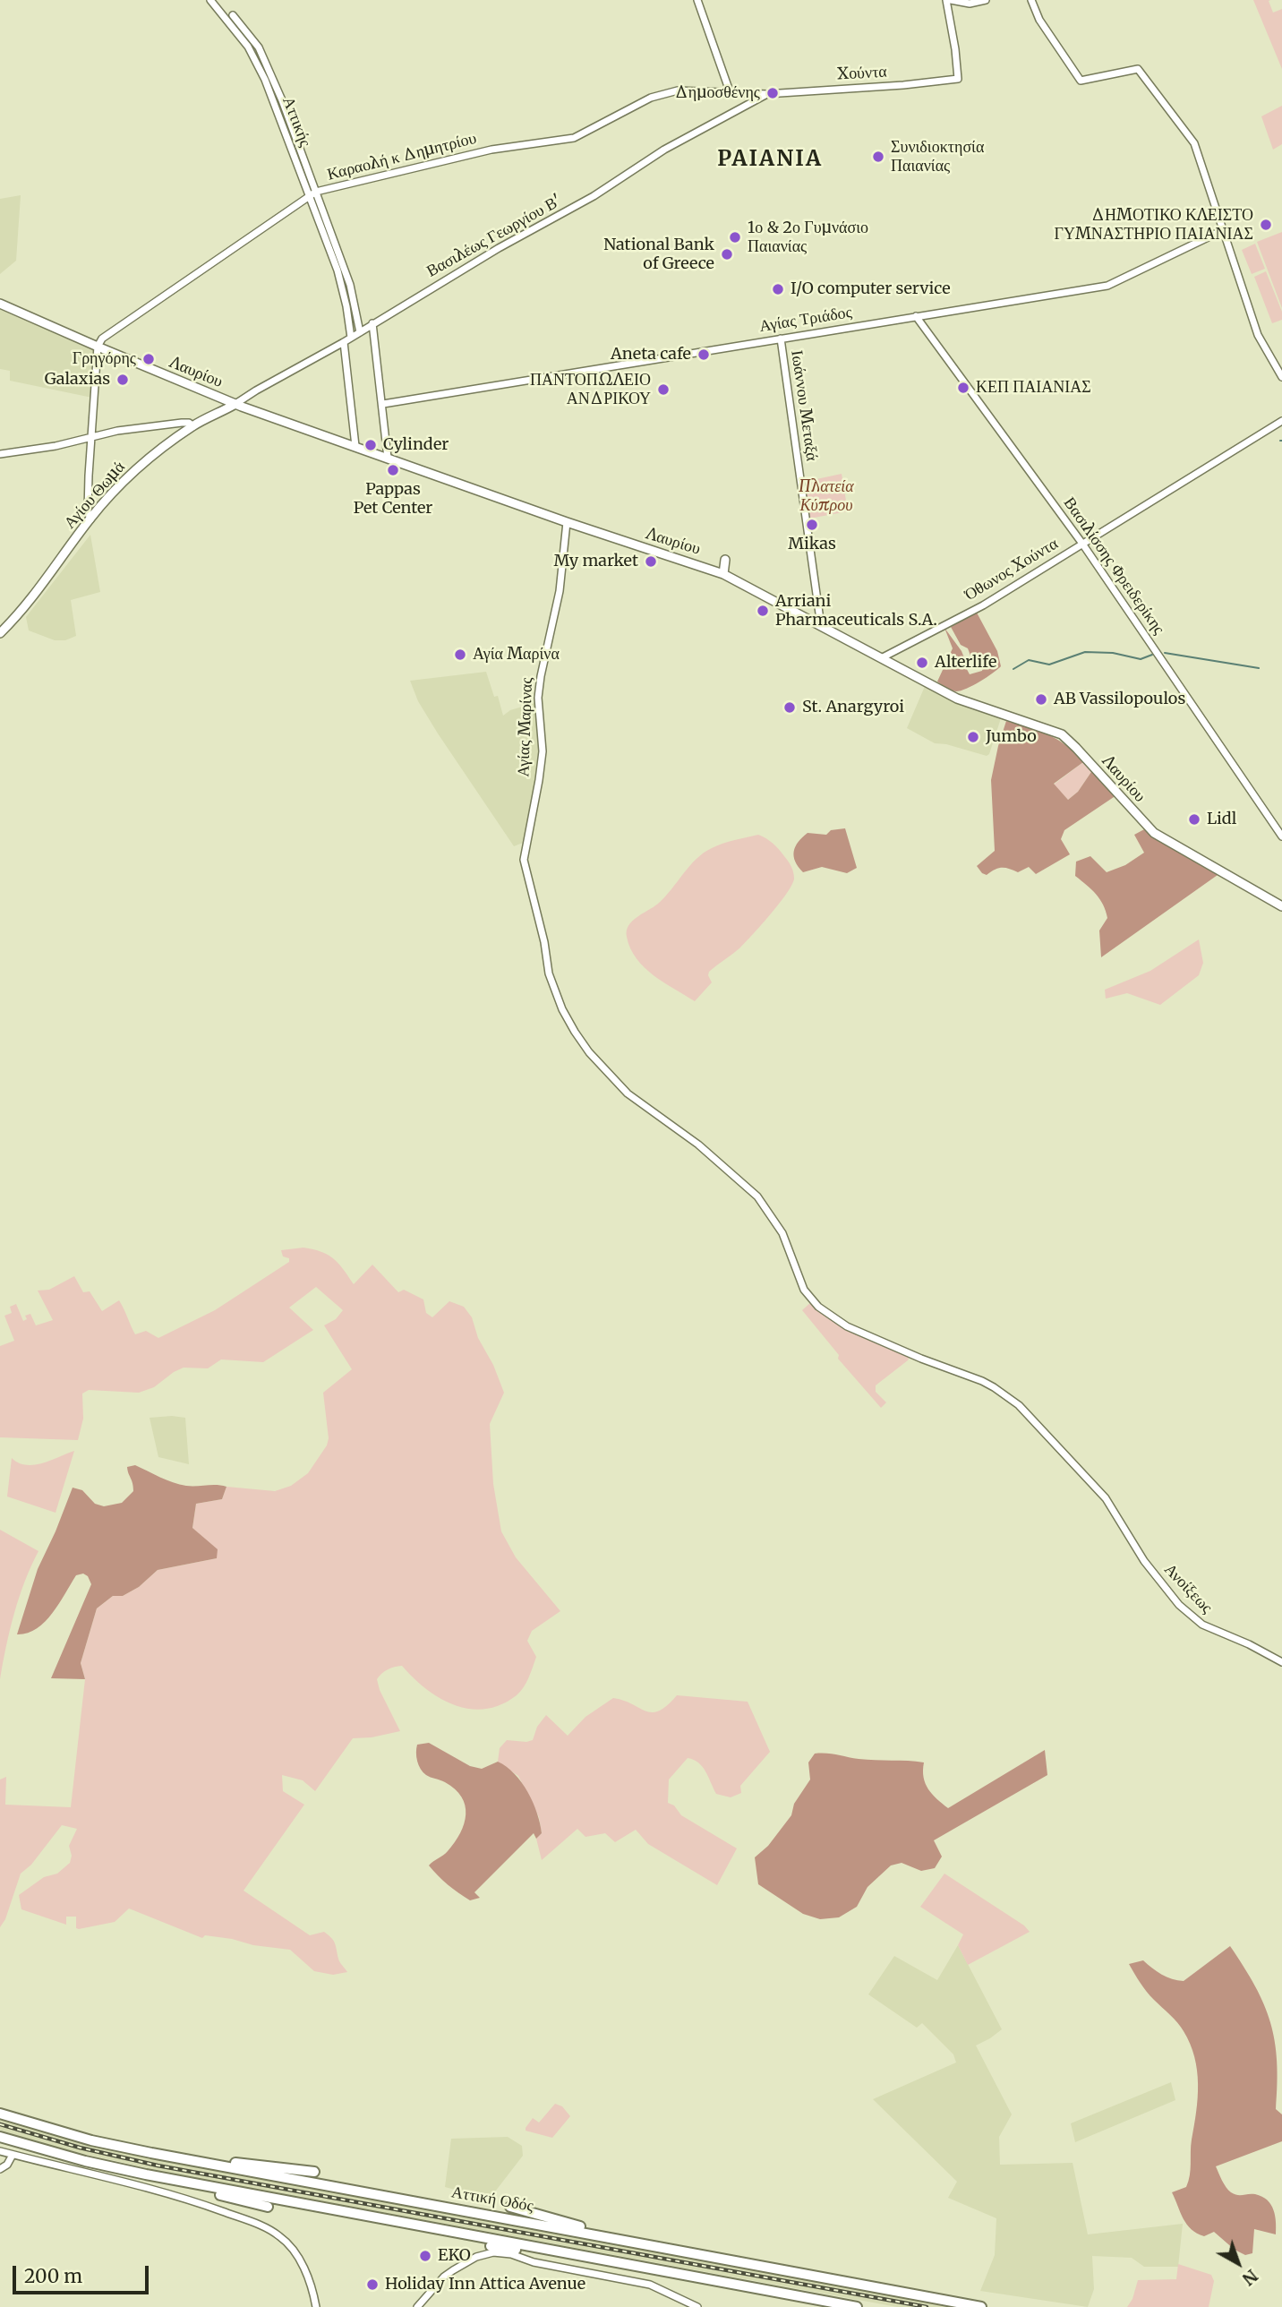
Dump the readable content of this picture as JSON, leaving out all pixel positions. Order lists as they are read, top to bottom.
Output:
{
  "streets": {
    "highway": ["Αττική Οδός"],
    "main road": ["Λαυρίου", "Αγίου Θωμά"],
    "street": [
      "Χούντα",
      "Αττικής",
      "Καραολή κ Δημητρίου",
      "Βασιλέως Γεωργίου Β'",
      "Αγίας Τριάδος",
      "Ιωάννου Μεταξά",
      "Βασιλίσσης Φρειδερίκης",
      "Όθωνος Χούντα",
      "Αγίας Μαρίνας",
      "Ανοίξεως"
    ]
  },
  "crossings": [
    ["Χούντα", "Καραολή κ Δημητρίου"],
    ["Χούντα", "Βασιλέως Γεωργίου Β'"],
    ["Αττικής", "Καραολή κ Δημητρίου"],
    ["Αττικής", "Βασιλέως Γεωργίου Β'"],
    ["Αττικής", "Λαυρίου"],
    ["Καραολή κ Δημητρίου", "Βασιλέως Γεωργίου Β'"],
    ["Καραολή κ Δημητρίου", "Λαυρίου"],
    ["Βασιλέως Γεωργίου Β'", "Λαυρίου"],
    ["Βασιλέως Γεωργίου Β'", "Αγίου Θωμά"],
    ["Αγίας Τριάδος", "Ιωάννου Μεταξά"],
    ["Αγίας Τριάδος", "Βασιλίσσης Φρειδερίκης"],
    ["Λαυρίου", "Ιωάννου Μεταξά"],
    ["Λαυρίου", "Αγίου Θωμά"],
    ["Λαυρίου", "Όθωνος Χούντα"],
    ["Λαυρίου", "Αγίας Μαρίνας"],
    ["Βασιλίσσης Φρειδερίκης", "Όθωνος Χούντα"],
    ["Αγίας Μαρίνας", "Ανοίξεως"]
  ],
  "districts": ["PAIANIA"],
  "parks": ["Πλατεία Κύπρου"],
  "places": [
    "Δημοσθένης",
    "Συνιδιοκτησία Παιανίας",
    "ΔΗΜΟΤΙΚΟ ΚΛΕΙΣΤΟ ΓΥΜΝΑΣΤΗΡΙΟ ΠΑΙΑΝΙΑΣ",
    "1ο & 2ο Γυμνάσιο Παιανίας",
    "National Bank of Greece",
    "I/O computer service",
    "Aneta cafe",
    "Γρηγόρης",
    "Galaxias",
    "ΚΕΠ ΠΑΙΑΝΙΑΣ",
    "ΠΑΝΤΟΠΩΛΕΙΟ ΑΝΔΡΙΚΟΥ",
    "Cylinder",
    "Pappas Pet Center",
    "Mikas",
    "My market",
    "Arriani Pharmaceuticals S.A.",
    "Αγία Μαρίνα",
    "Alterlife",
    "AB Vassilopoulos",
    "St. Anargyroi",
    "Jumbo",
    "Lidl",
    "EKO",
    "Holiday Inn Attica Avenue"
  ],
  "scale_bar": "200 m",
  "north": "bottom right"
}
